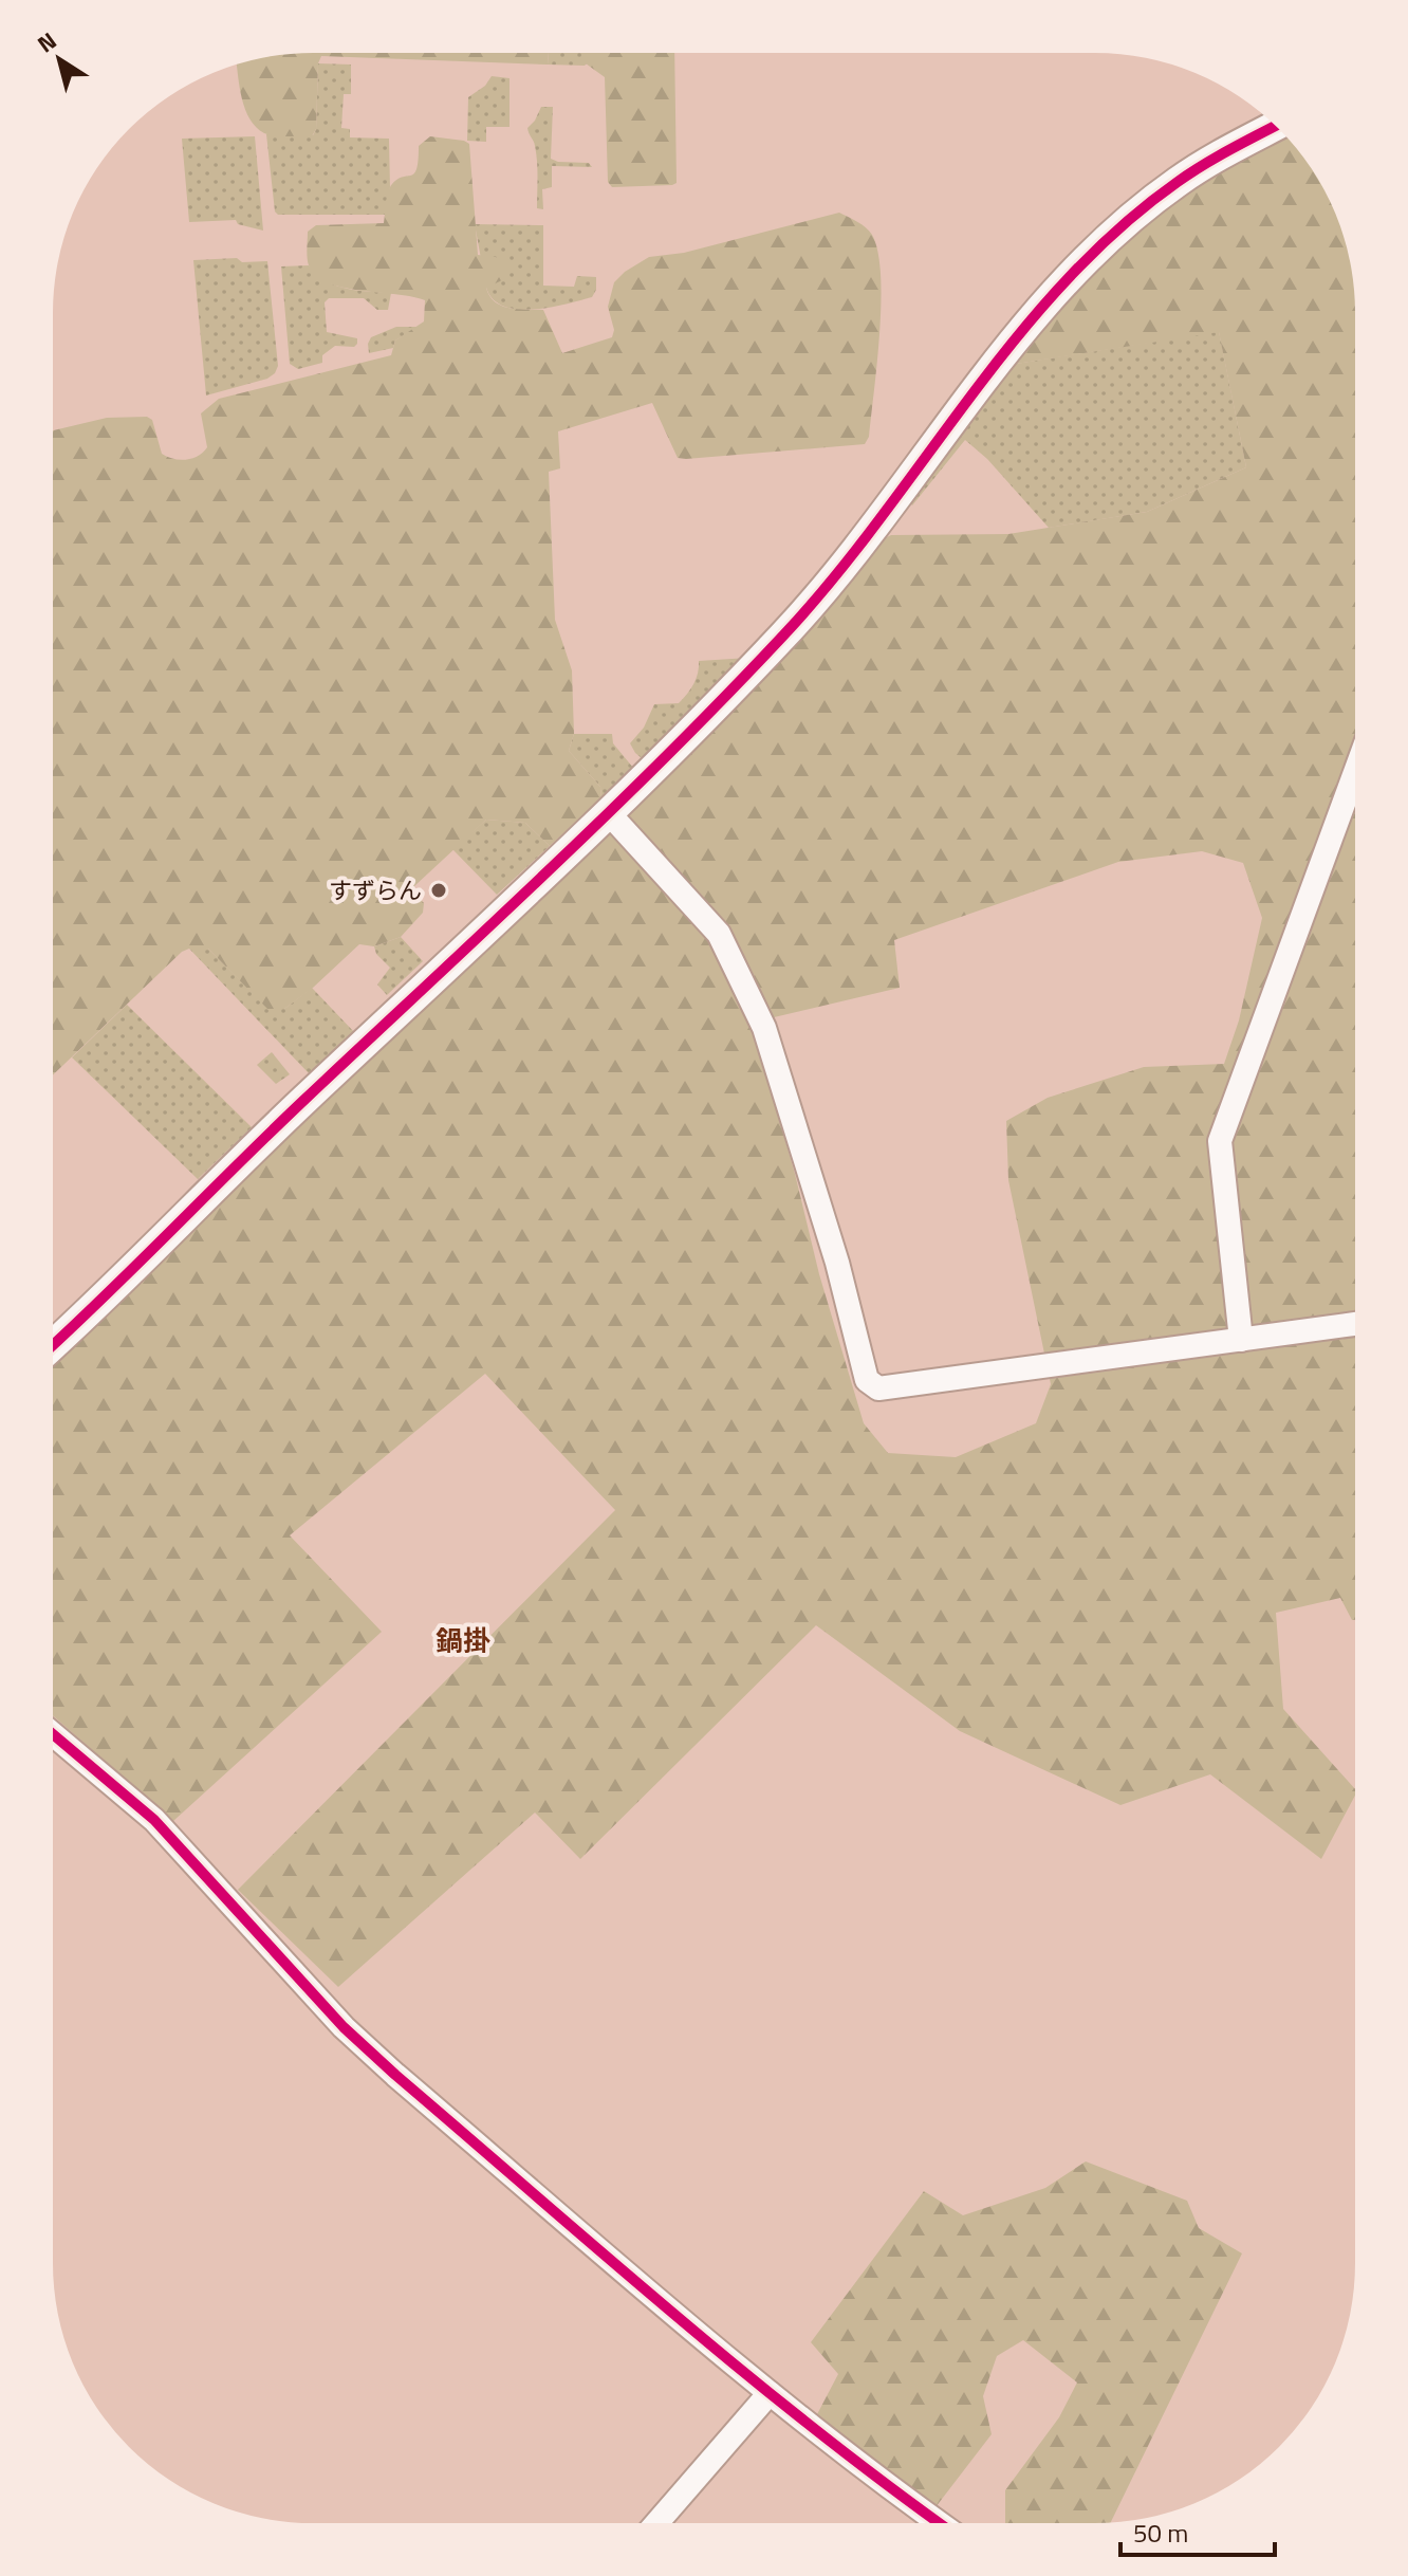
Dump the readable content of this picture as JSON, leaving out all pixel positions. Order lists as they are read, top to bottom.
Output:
{
  "districts": ["鍋掛"],
  "places": ["すずらん"],
  "scale_bar": "50 m",
  "north": "top left"
}
